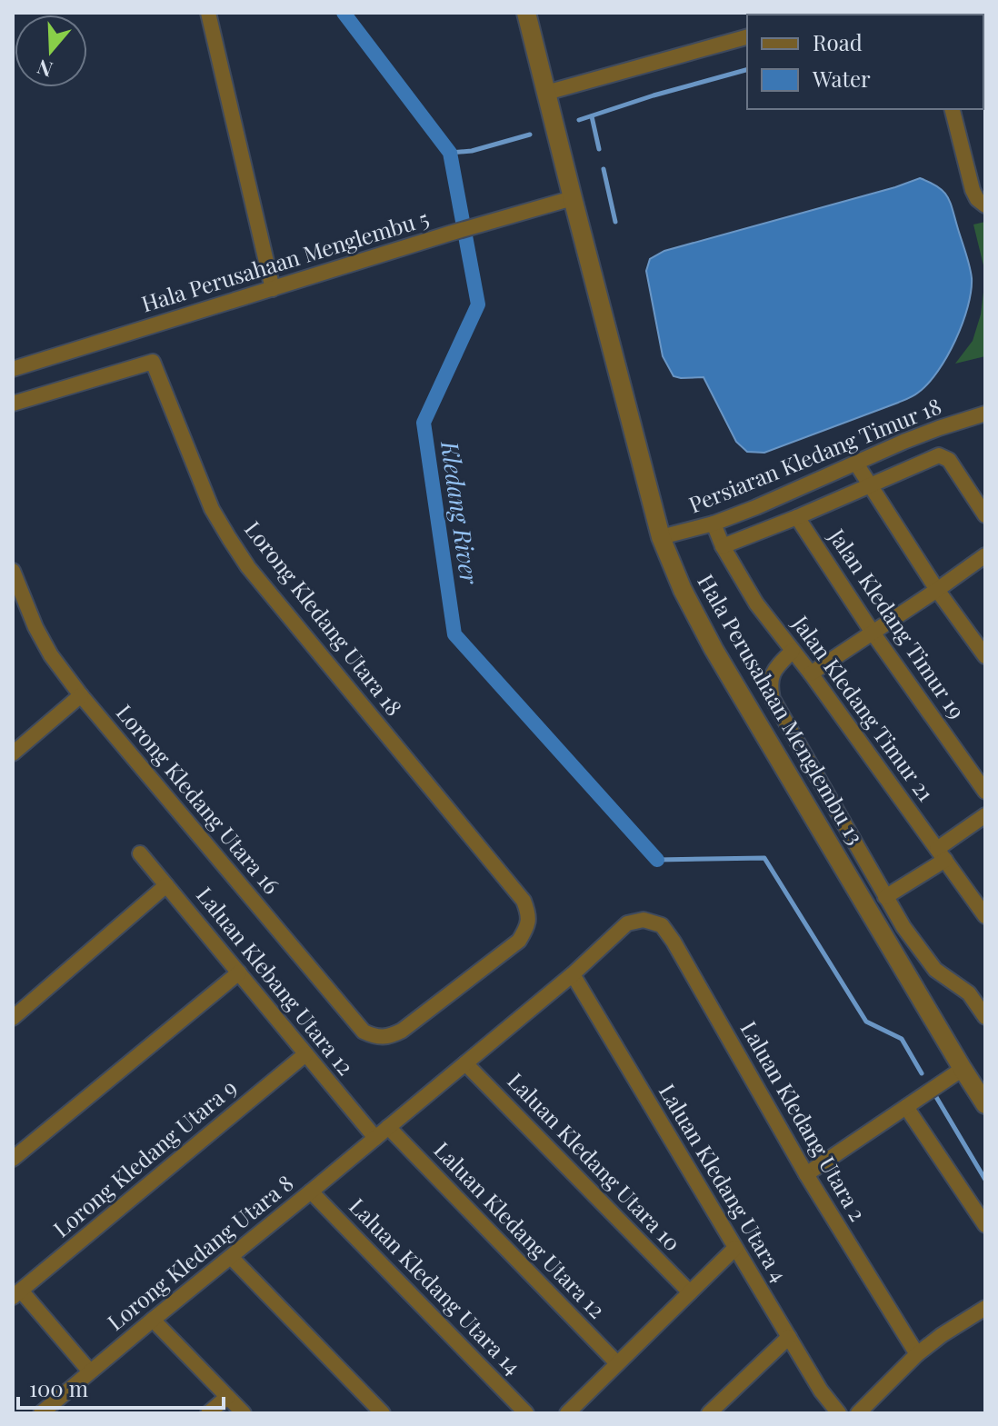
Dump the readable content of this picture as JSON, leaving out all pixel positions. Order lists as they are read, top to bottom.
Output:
{
  "streets": {
    "street": [
      "Hala Perusahaan Menglembu 5",
      "Persiaran Kledang Timur 18",
      "Lorong Kledang Utara 18",
      "Jalan Kledang Timur 19",
      "Jalan Kledang Timur 21",
      "Hala Perusahaan Menglembu 13",
      "Lorong Kledang Utara 16",
      "Laluan Klebang Utara 12",
      "Laluan Kledang Utara 2",
      "Lorong Kledang Utara 9",
      "Laluan Kledang Utara 10",
      "Laluan Kledang Utara 4",
      "Laluan Kledang Utara 12",
      "Lorong Kledang Utara 8",
      "Laluan Kledang Utara 14"
    ]
  },
  "crossings": [
    ["Hala Perusahaan Menglembu 5", "Hala Perusahaan Menglembu 13"],
    ["Persiaran Kledang Timur 18", "Jalan Kledang Timur 21"],
    ["Persiaran Kledang Timur 18", "Hala Perusahaan Menglembu 13"],
    ["Lorong Kledang Utara 18", "Lorong Kledang Utara 16"],
    ["Laluan Klebang Utara 12", "Lorong Kledang Utara 9"],
    ["Laluan Klebang Utara 12", "Lorong Kledang Utara 8"],
    ["Laluan Kledang Utara 2", "Lorong Kledang Utara 8"],
    ["Laluan Kledang Utara 10", "Lorong Kledang Utara 8"],
    ["Laluan Kledang Utara 4", "Lorong Kledang Utara 8"],
    ["Laluan Kledang Utara 12", "Lorong Kledang Utara 8"],
    ["Lorong Kledang Utara 8", "Laluan Kledang Utara 14"]
  ],
  "water": ["Kledang River"],
  "legend": ["Road", "Water"],
  "scale_bar": "100 m",
  "north": "bottom"
}
